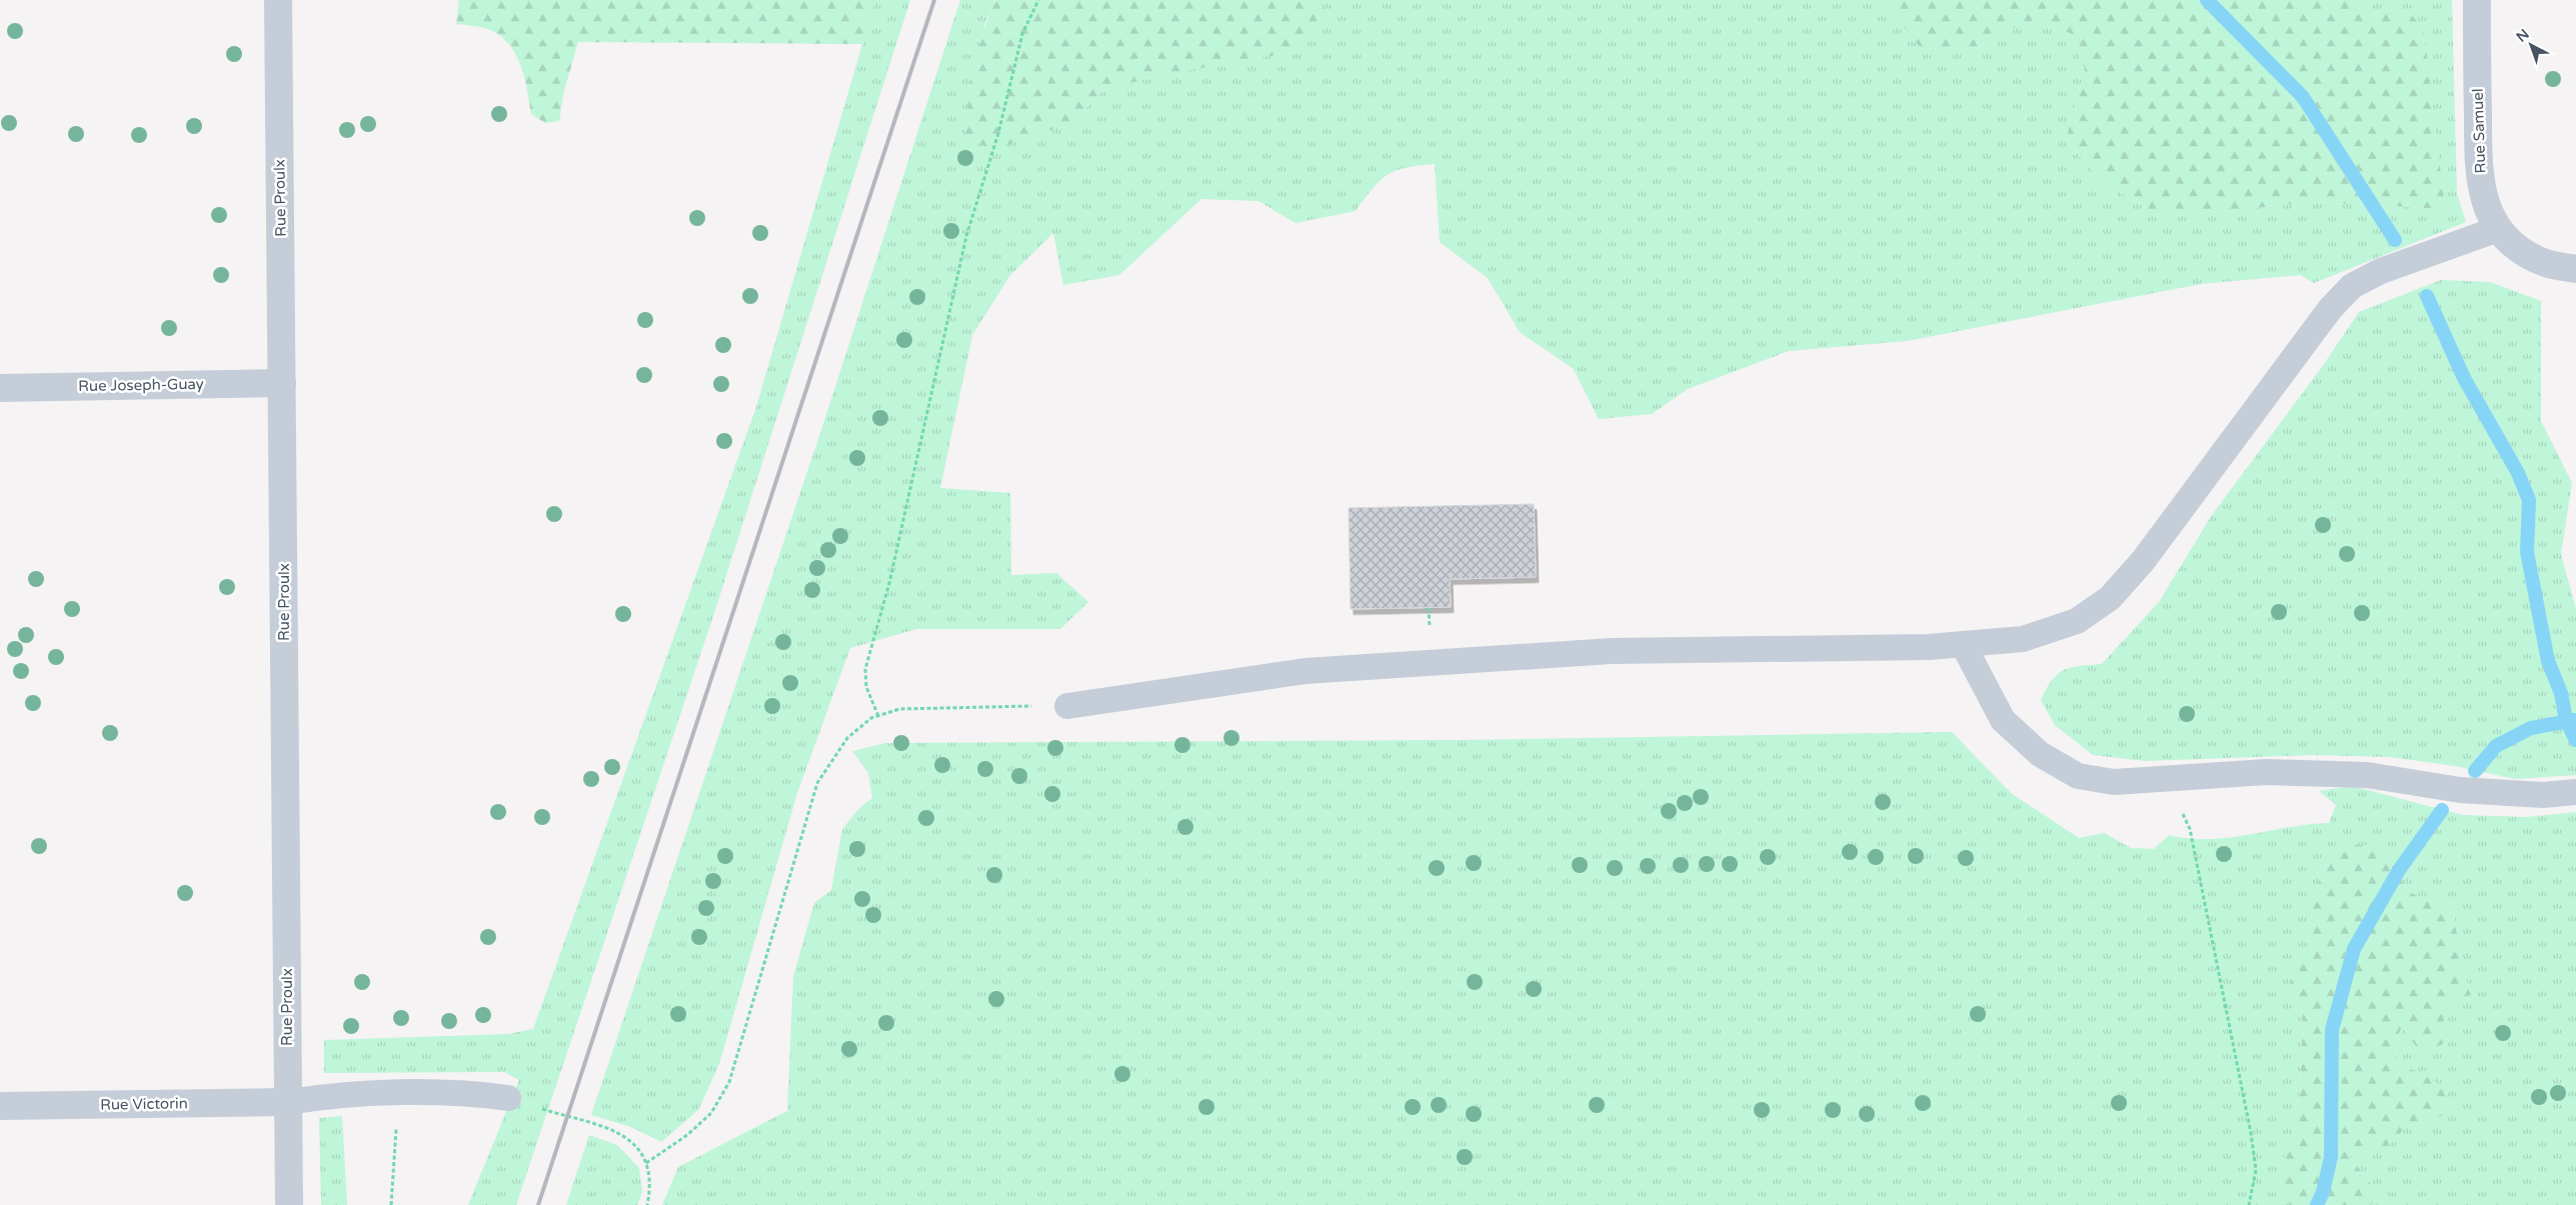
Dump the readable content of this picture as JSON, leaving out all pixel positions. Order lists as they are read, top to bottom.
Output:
{
  "streets": {
    "street": [
      "Rue Samuel",
      "Rue Proulx",
      "Rue Joseph-Guay",
      "Rue Victorin"
    ]
  },
  "crossings": [
    ["Rue Proulx", "Rue Joseph-Guay"],
    ["Rue Proulx", "Rue Victorin"]
  ],
  "north": "top left"
}
